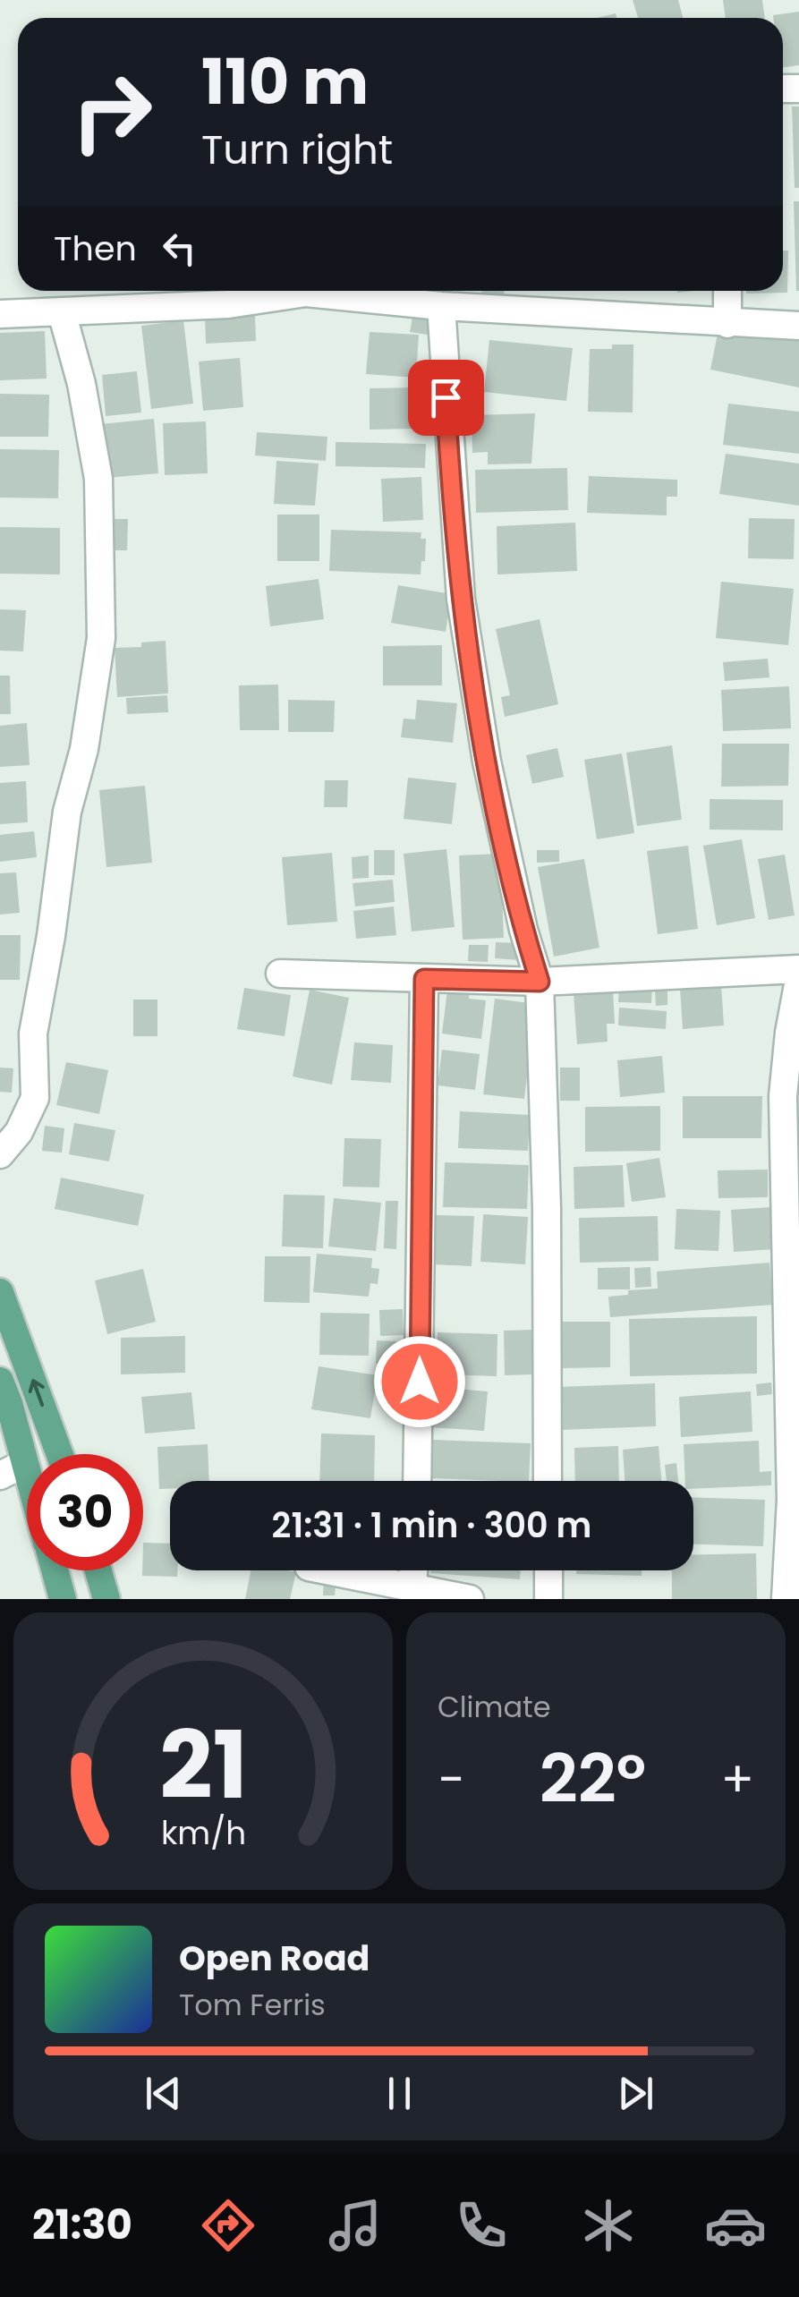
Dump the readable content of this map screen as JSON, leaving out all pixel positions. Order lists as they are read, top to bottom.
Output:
{
  "page": {
    "turn": ["110 m", "Turn right"],
    "then": "Then",
    "limit": "30",
    "trip": "21:31 · 1 min · 300 m",
    "tile": "Climate",
    "heat": ["−", "22°", "+"],
    "song": ["Open Road", "Tom Ferris"],
    "tabs": "21:30",
    "gauge": ["21", "km/h"]
  }
}
